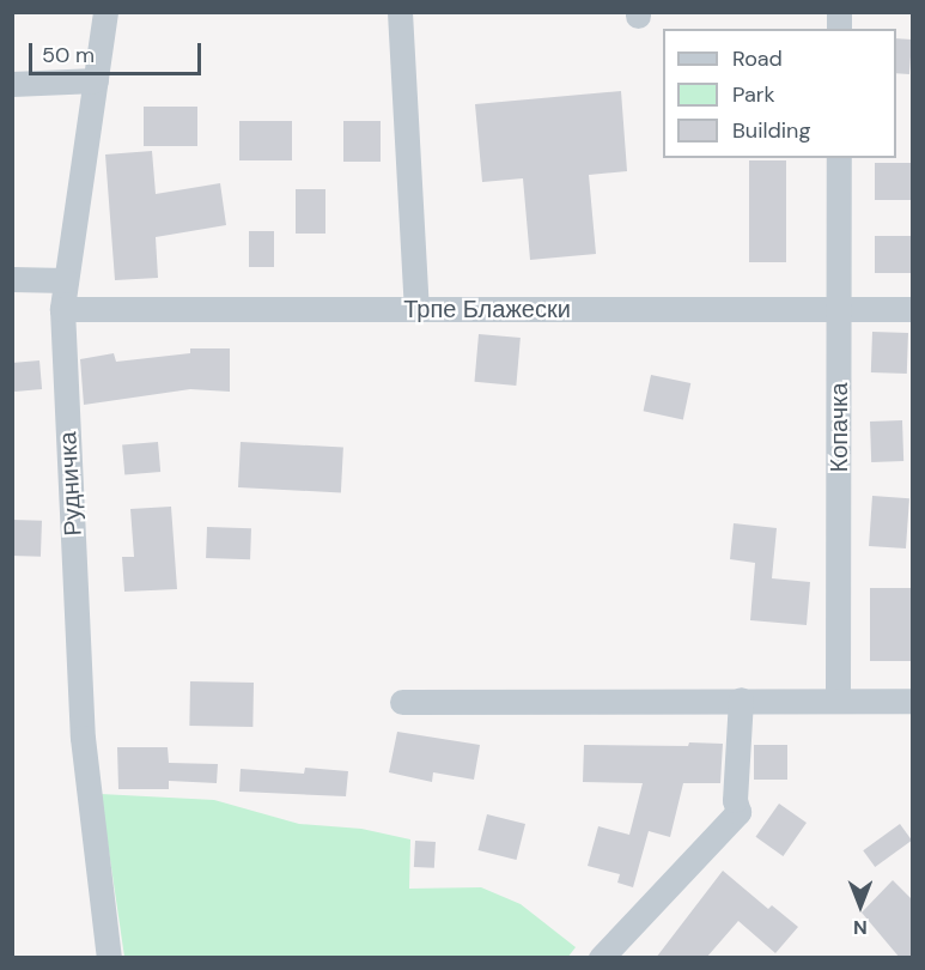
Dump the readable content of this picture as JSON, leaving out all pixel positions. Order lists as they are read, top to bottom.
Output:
{
  "streets": {
    "street": ["Трпе Блажески", "Копачка", "Рудничка"]
  },
  "crossings": [
    ["Трпе Блажески", "Копачка"],
    ["Трпе Блажески", "Рудничка"]
  ],
  "legend": ["Road", "Park", "Building"],
  "scale_bar": "50 m",
  "north": "bottom"
}
